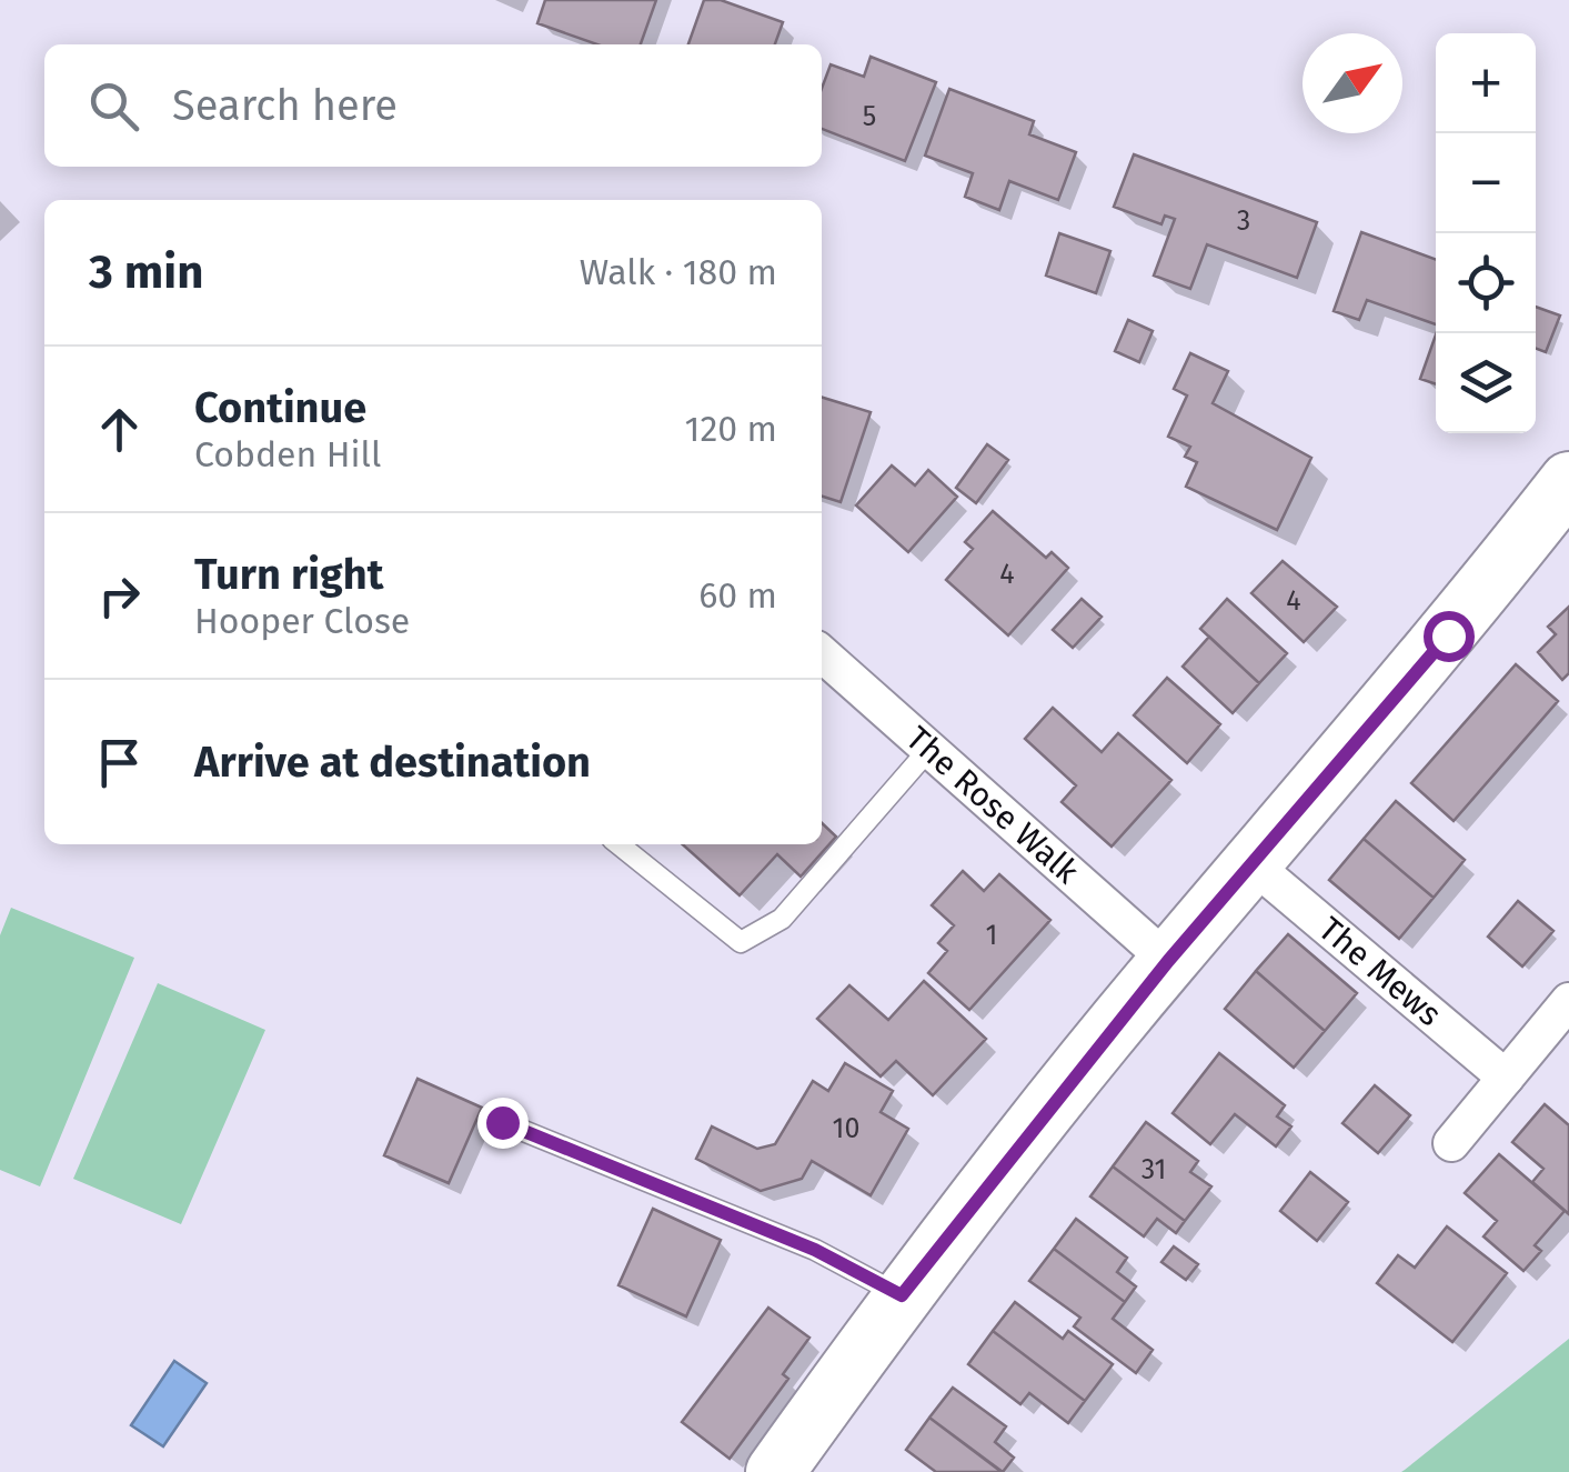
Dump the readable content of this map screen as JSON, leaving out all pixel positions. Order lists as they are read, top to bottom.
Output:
{
  "streets": {
    "street": ["The Rose Walk", "The Mews"]
  },
  "house_numbers": [
    "5",
    "3",
    "4",
    "4",
    "1",
    "10",
    "31"
  ],
  "north": "top right",
  "page": {
    "map_buttons": ["+", "−"],
    "search": "Search here",
    "heading": ["3 min", "Walk · 180 m"],
    "list": [
      ["Continue", "Cobden Hill", "120 m"],
      ["Turn right", "Hooper Close", "60 m"],
      "Arrive at destination"
    ]
  }
}
